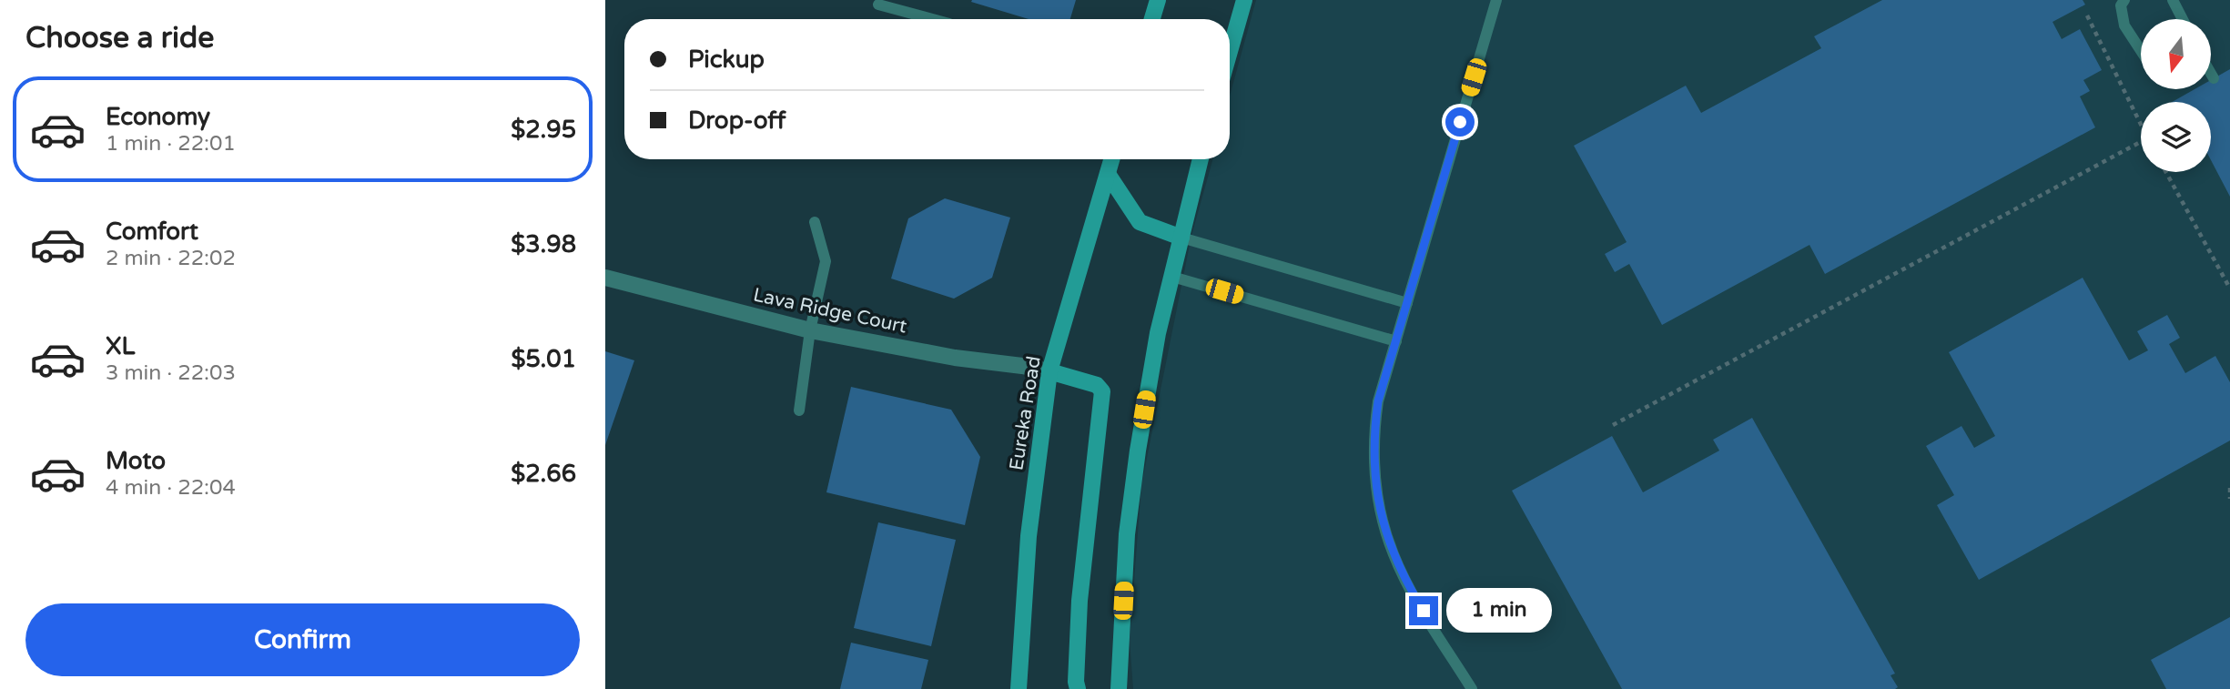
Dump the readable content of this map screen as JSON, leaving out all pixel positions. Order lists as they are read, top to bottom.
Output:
{
  "streets": {
    "main road": ["Eureka Road"],
    "street": ["Lava Ridge Court"]
  },
  "crossings": [
    ["Lava Ridge Court", "Eureka Road"]
  ],
  "north": "bottom",
  "page": {
    "heading": "Choose a ride",
    "banner": ["Pickup", "Drop-off"],
    "list": [
      {
        "name": "Economy",
        "note": "1 min · 22:01",
        "value": "$2.95"
      },
      {
        "name": "Comfort",
        "note": "2 min · 22:02",
        "value": "$3.98"
      },
      {
        "name": "XL",
        "note": "3 min · 22:03",
        "value": "$5.01"
      },
      {
        "name": "Moto",
        "note": "4 min · 22:04",
        "value": "$2.66"
      }
    ],
    "bubble": "1 min",
    "buttons": "Confirm"
  }
}
